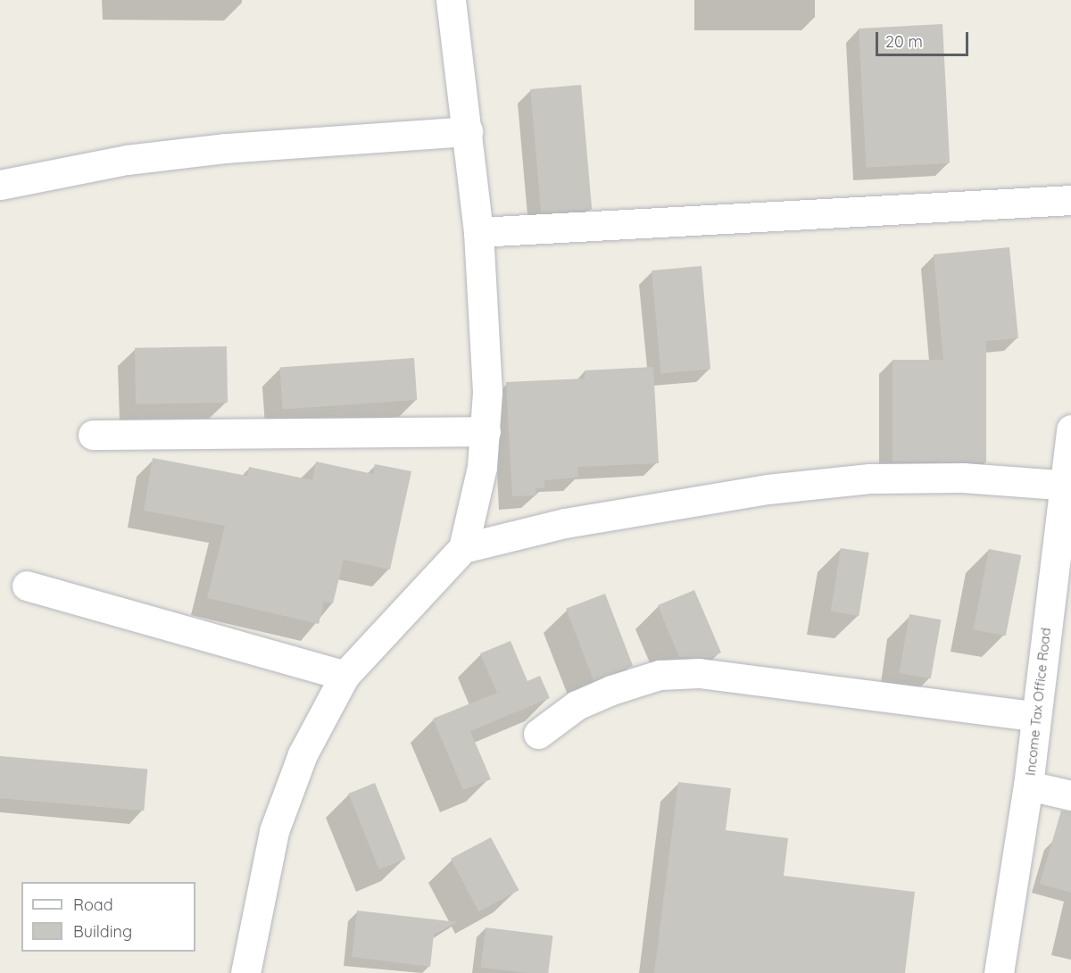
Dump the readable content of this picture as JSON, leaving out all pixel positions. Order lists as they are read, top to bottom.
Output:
{
  "streets": {
    "street": ["Income Tax Office Road"]
  },
  "legend": ["Road", "Building"],
  "scale_bar": "20 m"
}
